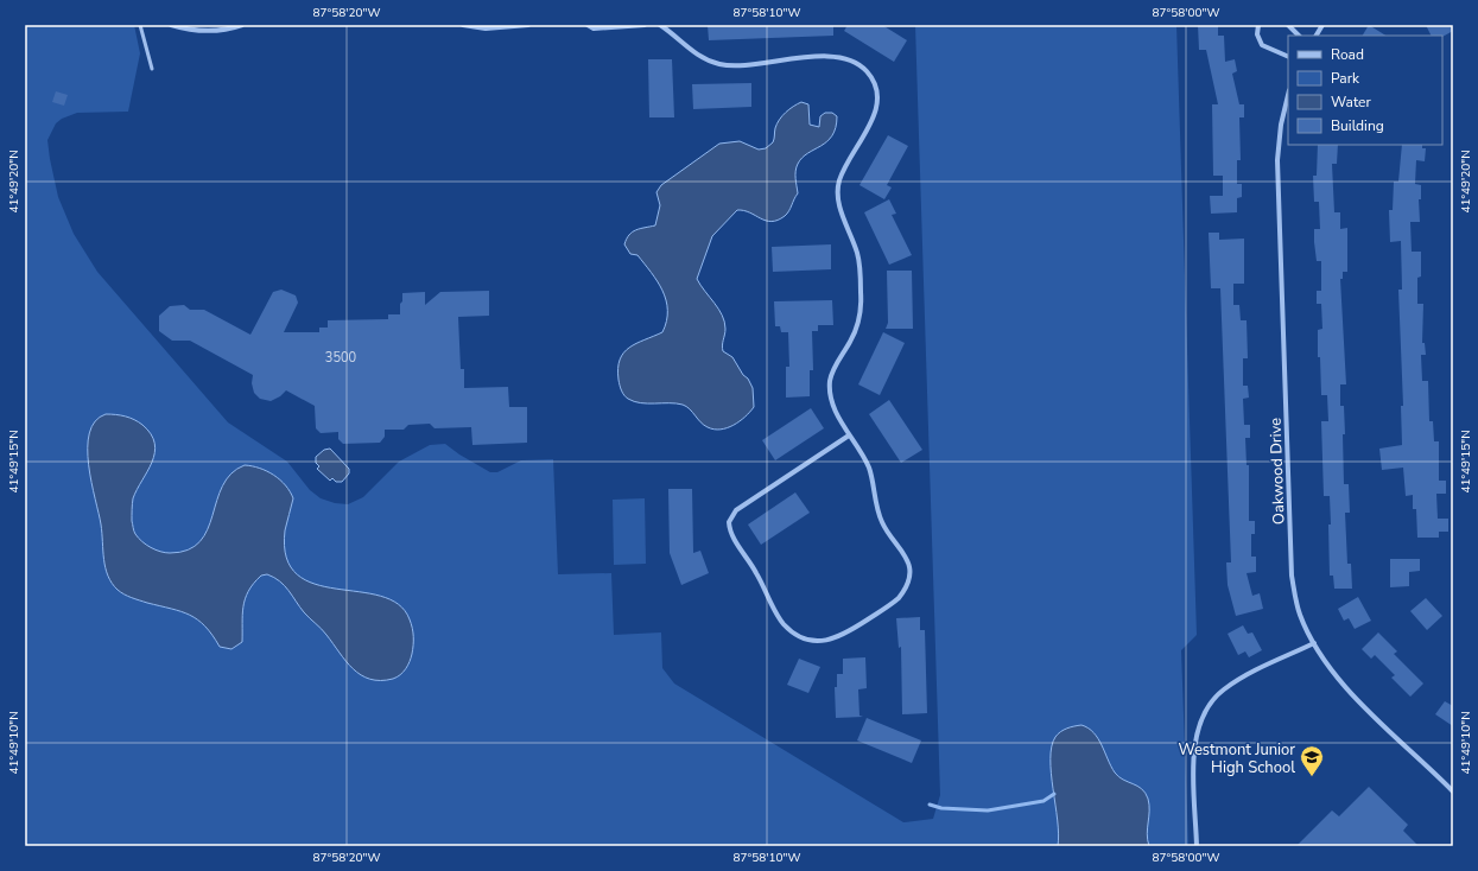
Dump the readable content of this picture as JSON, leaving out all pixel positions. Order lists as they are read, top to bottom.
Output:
{
  "streets": {
    "street": ["Oakwood Drive"]
  },
  "places": {
    "school or university": ["Westmont Junior High School"]
  },
  "house_numbers": ["3500"],
  "legend": [
    "Road",
    "Park",
    "Water",
    "Building"
  ],
  "coordinates": [
    "87°58'20\"W",
    "87°58'10\"W",
    "87°58'00\"W",
    "41°49'20\"N",
    "41°49'15\"N",
    "41°49'10\"N"
  ]
}
